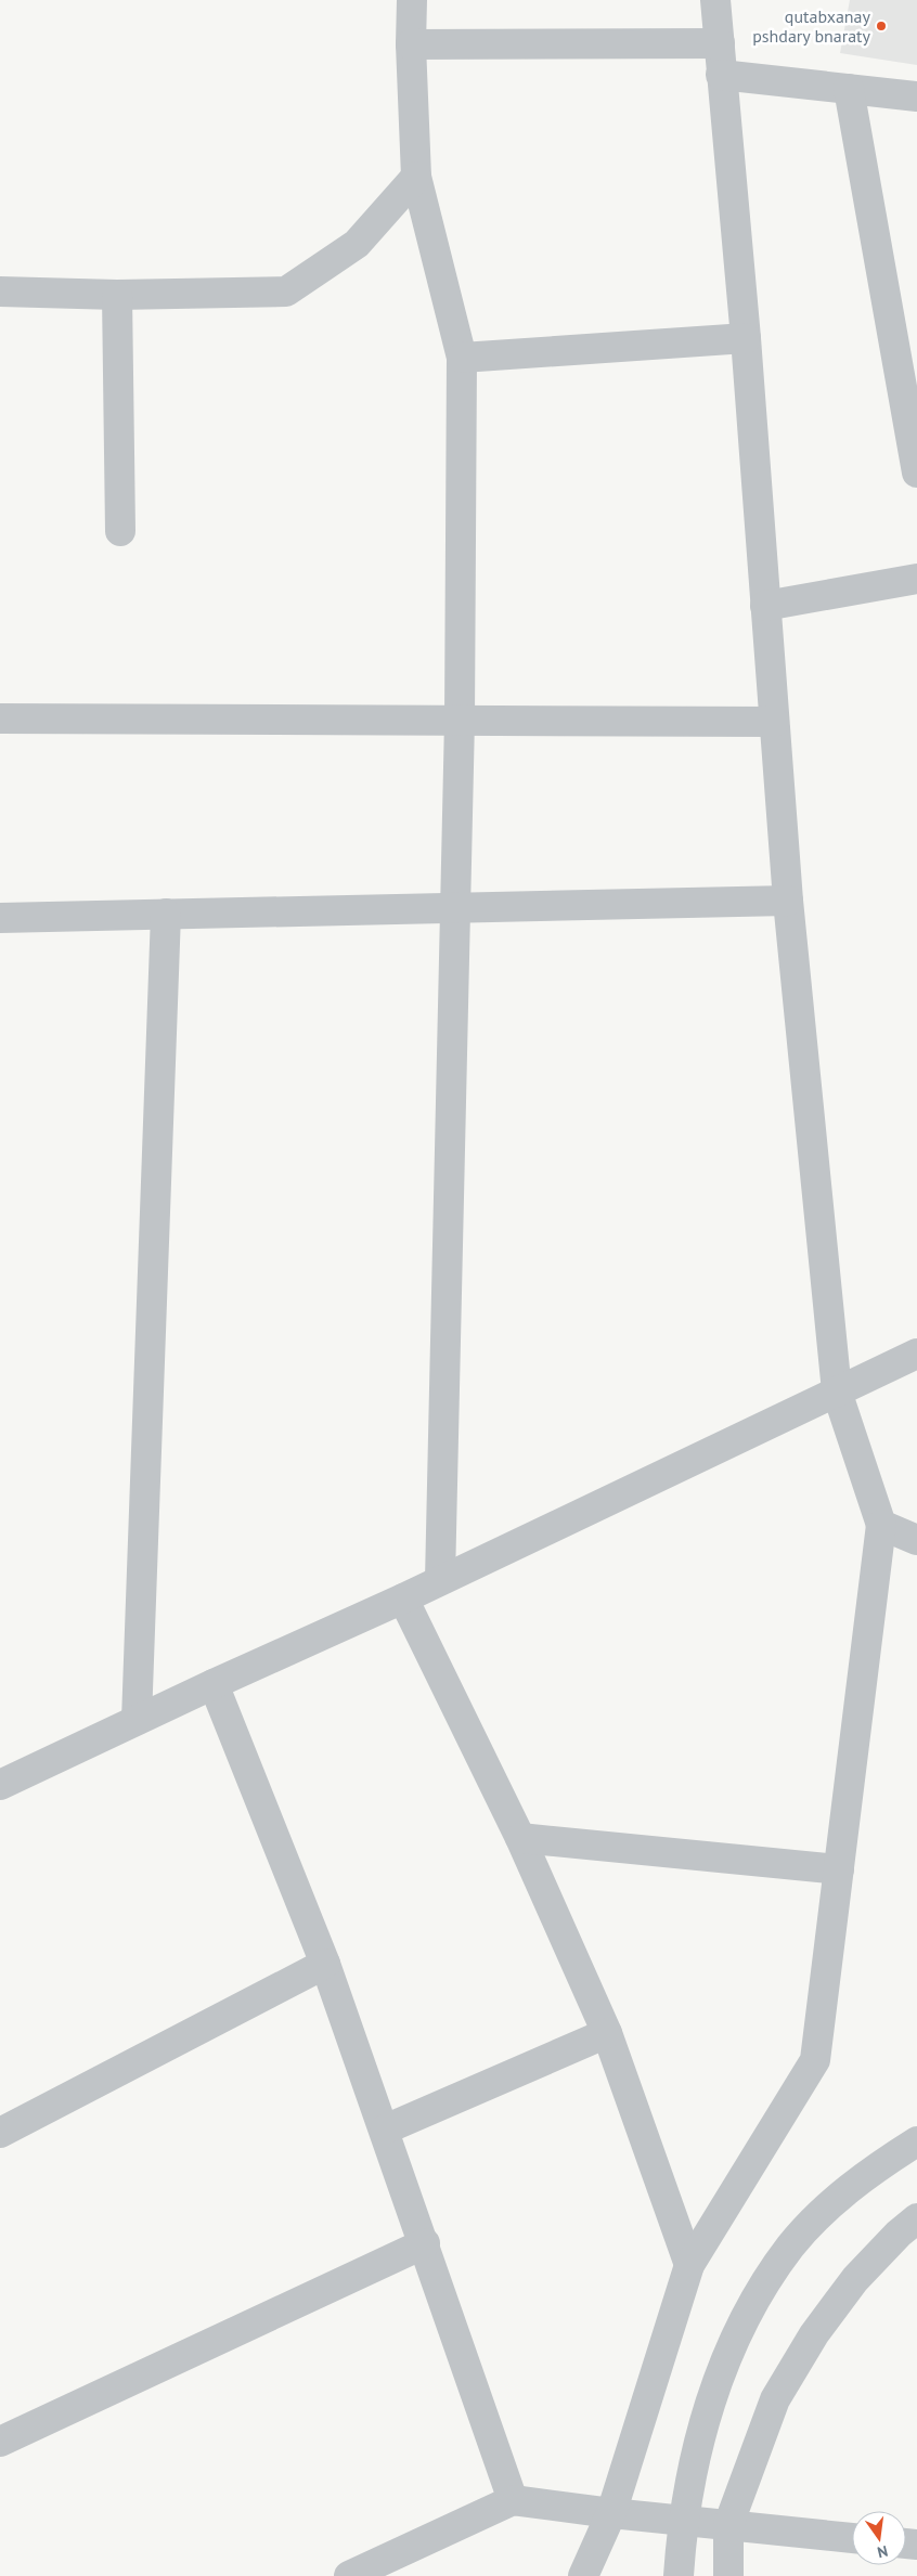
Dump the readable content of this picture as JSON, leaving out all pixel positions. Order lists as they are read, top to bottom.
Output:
{
  "places": ["qutabxanay pshdary bnaraty"],
  "north": "bottom"
}
